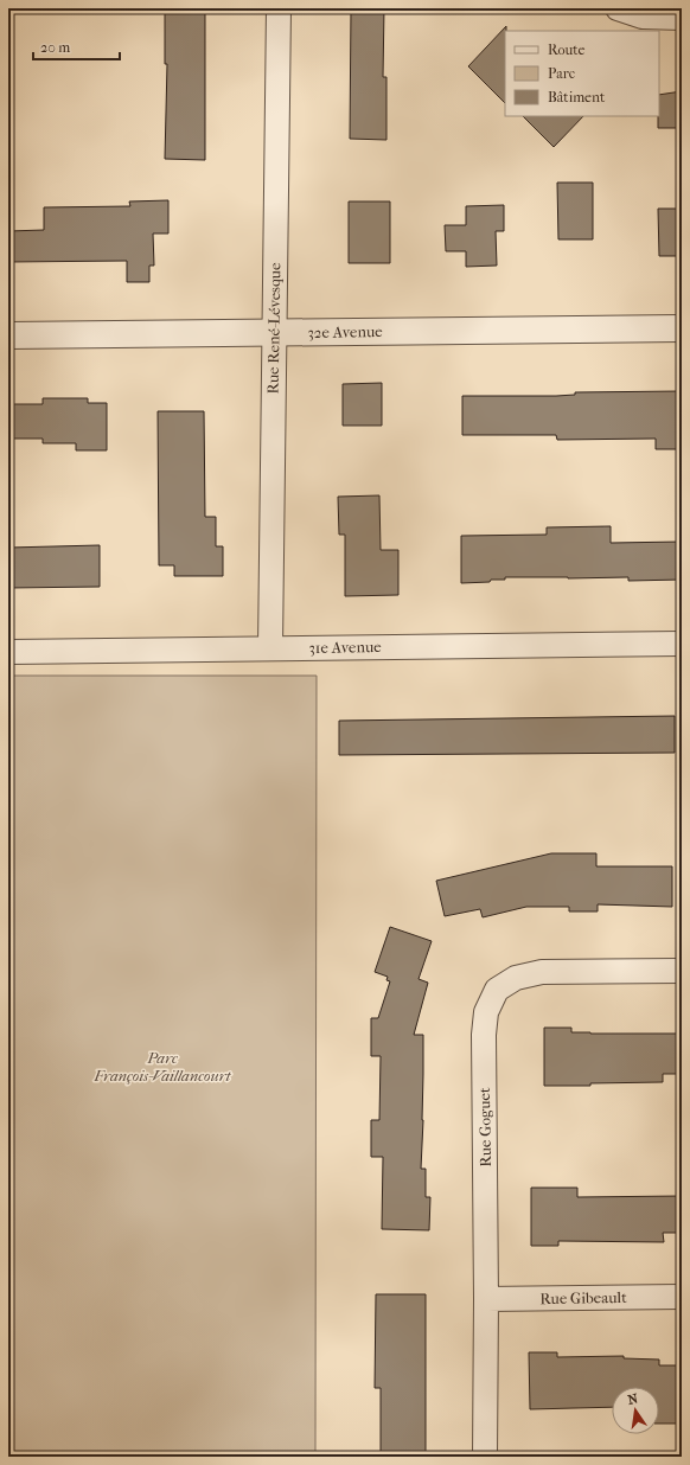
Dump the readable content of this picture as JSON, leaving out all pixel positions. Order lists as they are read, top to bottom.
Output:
{
  "streets": {
    "street": [
      "Rue René-Lévesque",
      "32e Avenue",
      "31e Avenue",
      "Rue Goguet",
      "Rue Gibeault"
    ]
  },
  "crossings": [
    ["Rue René-Lévesque", "32e Avenue"],
    ["Rue René-Lévesque", "31e Avenue"],
    ["Rue Goguet", "Rue Gibeault"]
  ],
  "parks": ["Parc François-Vaillancourt"],
  "legend": ["Route", "Parc", "Bâtiment"],
  "scale_bar": "20 m",
  "north": "top"
}
